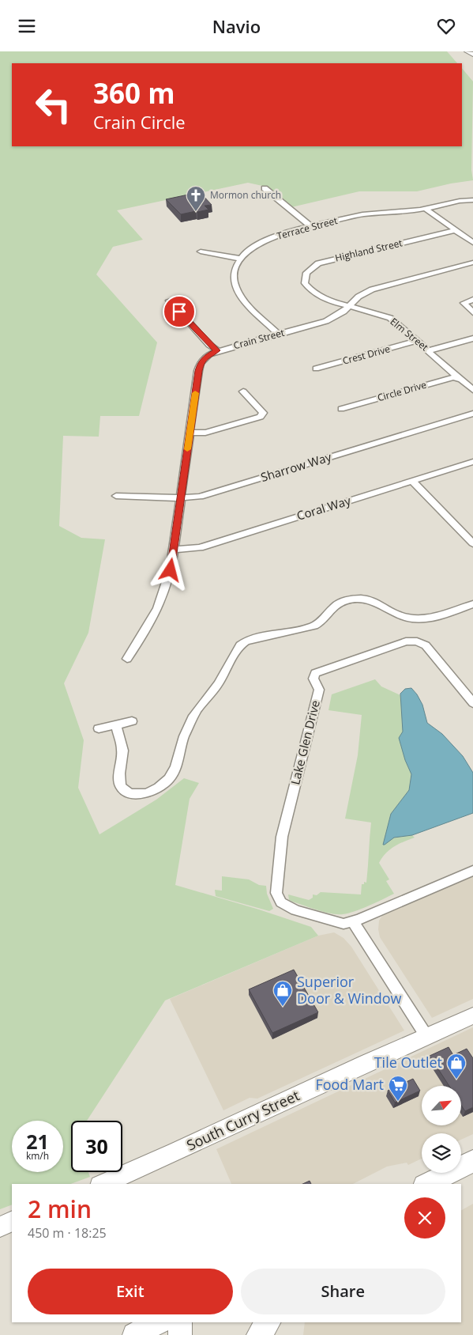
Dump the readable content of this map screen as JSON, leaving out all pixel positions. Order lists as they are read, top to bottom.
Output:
{
  "streets": {
    "street": [
      "Terrace Street",
      "Highland Street",
      "Elm Street",
      "Crain Street",
      "Crest Drive",
      "Circle Drive",
      "Sharrow Way",
      "Coral Way",
      "Lake Glen Drive",
      "South Curry Street"
    ]
  },
  "crossings": [
    ["Highland Street", "Elm Street"],
    ["Elm Street", "Crain Street"],
    ["Elm Street", "Crest Drive"],
    ["Elm Street", "Circle Drive"],
    ["Crain Street", "Sharrow Way"],
    ["Crain Street", "Coral Way"]
  ],
  "places": {
    "church": ["Mormon church"],
    "shop": ["Superior Door & Window", "Tile Outlet"],
    "supermarket": ["Food Mart"]
  },
  "north": "top right",
  "page": {
    "header": "Navio",
    "turn": ["360 m", "Crain Circle"],
    "speed": "21 km/h",
    "limit": "30",
    "heading": ["2 min", "450 m · 18:25"],
    "buttons": ["Exit", "Share"]
  }
}
